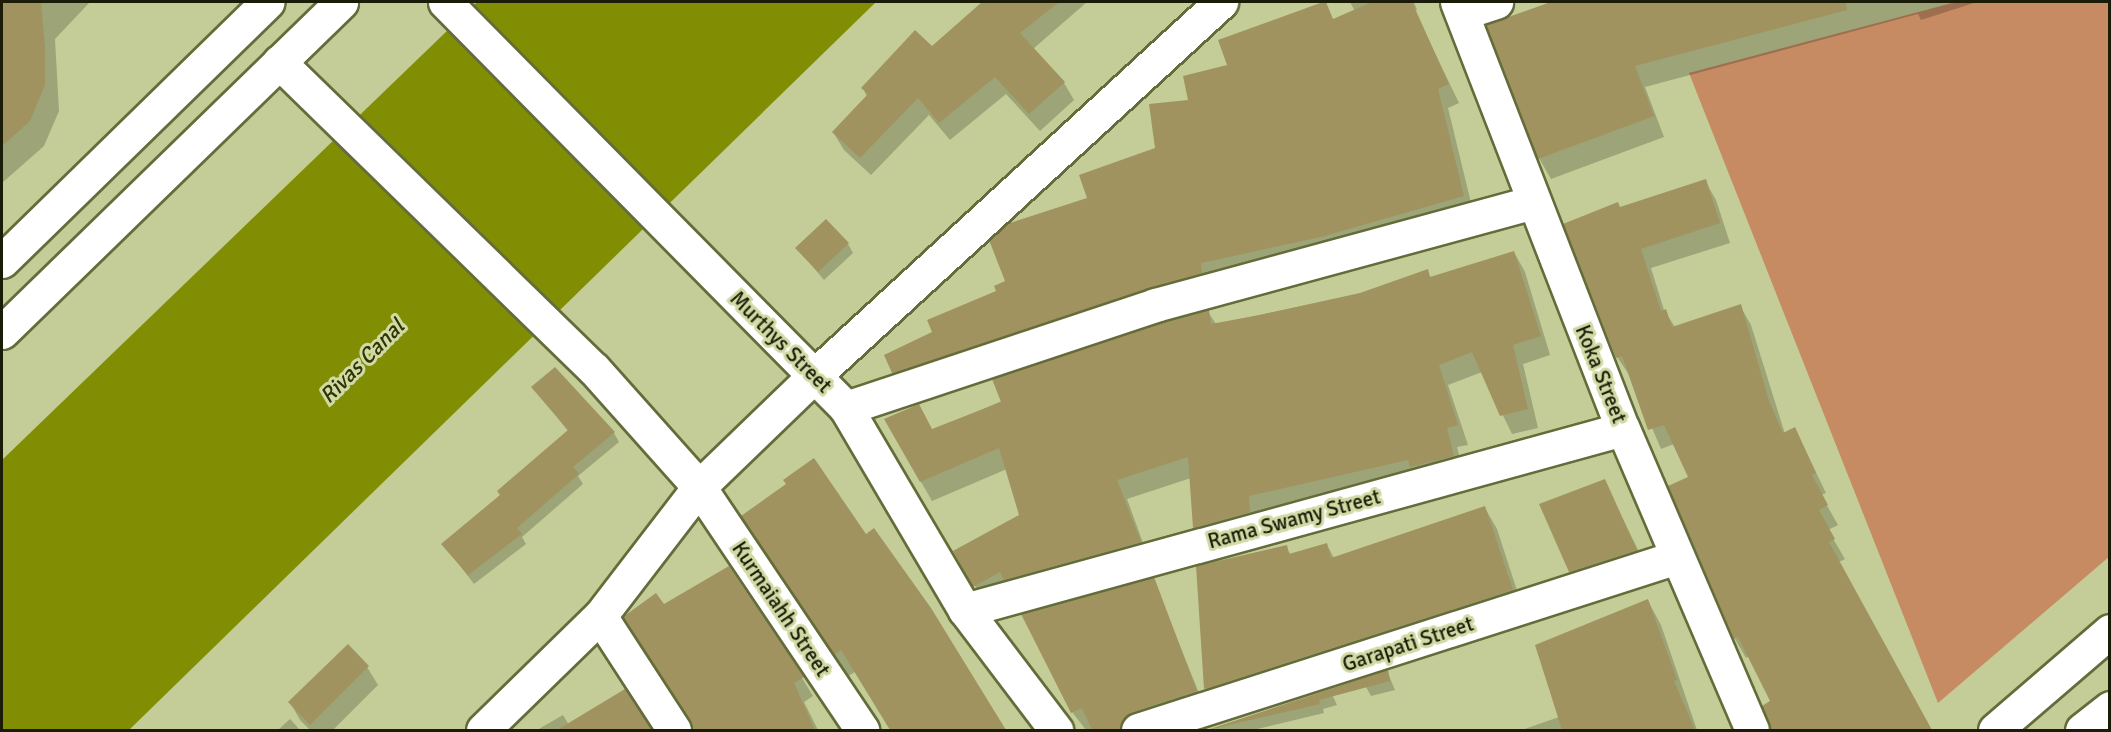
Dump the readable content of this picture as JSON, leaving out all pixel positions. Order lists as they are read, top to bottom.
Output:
{
  "streets": {
    "street": [
      "Murthys Street",
      "Koka Street",
      "Rama Swamy Street",
      "Kurmaiahh Street",
      "Garapati Street"
    ]
  },
  "crossings": [
    ["Murthys Street", "Rama Swamy Street"],
    ["Koka Street", "Rama Swamy Street"],
    ["Koka Street", "Garapati Street"]
  ],
  "water": ["Rivas Canal"]
}
